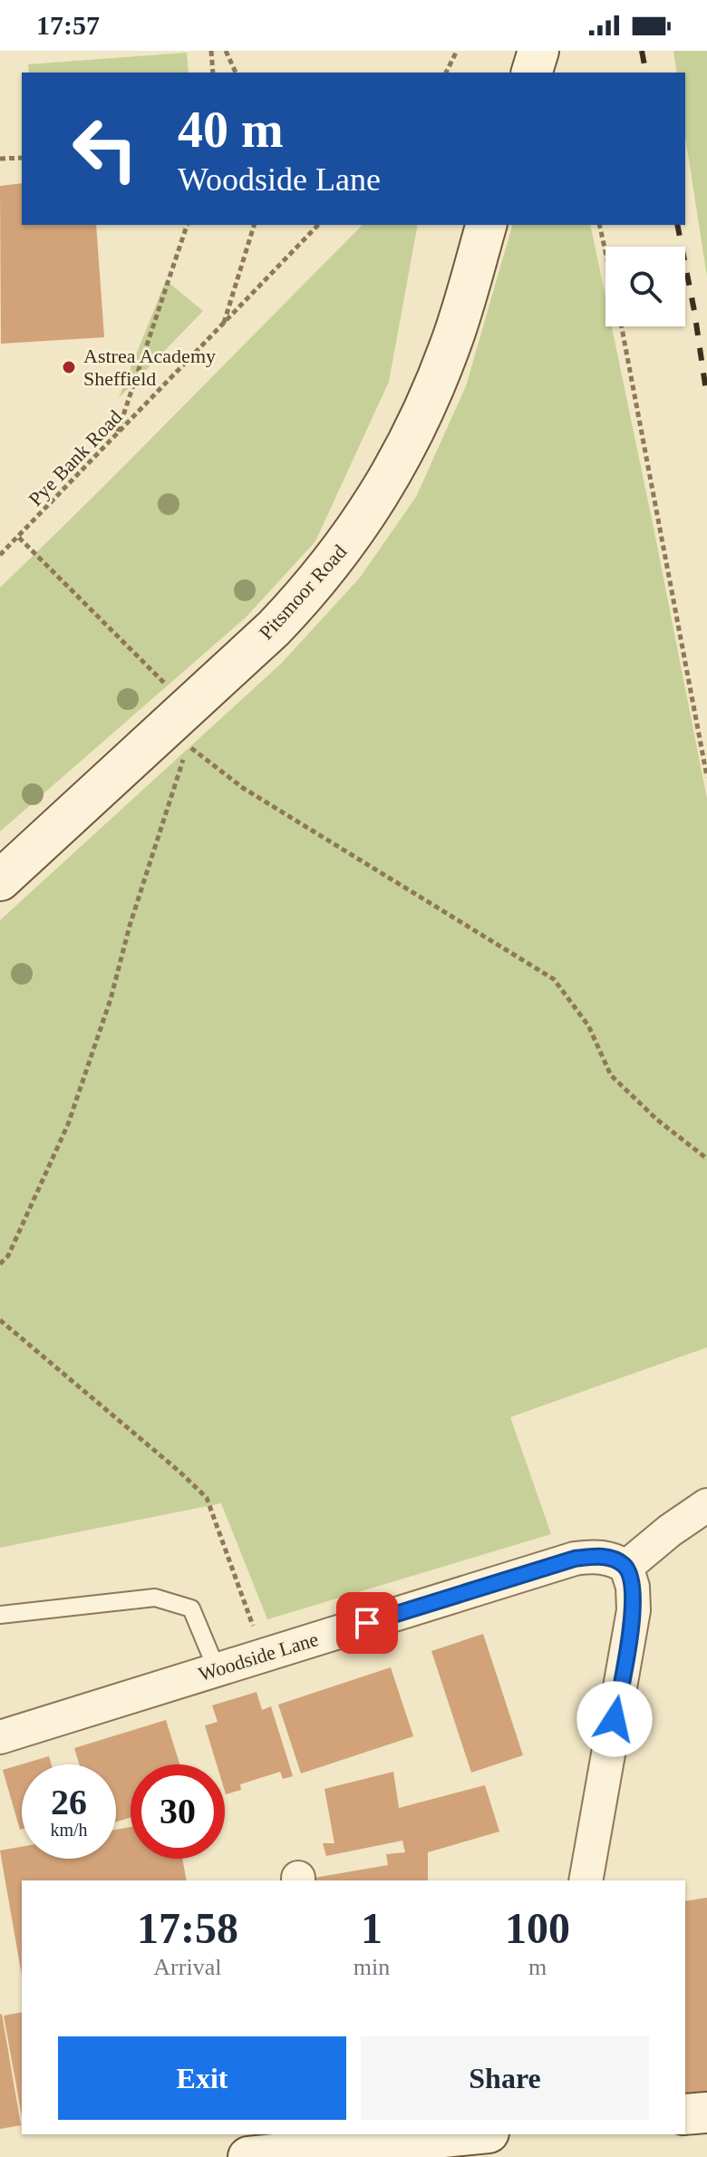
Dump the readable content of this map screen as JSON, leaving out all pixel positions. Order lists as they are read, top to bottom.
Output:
{
  "streets": {
    "street": ["Pitsmoor Road", "Woodside Lane"],
    "path": ["Pye Bank Road"]
  },
  "places": ["Astrea Academy Sheffield"],
  "page": {
    "status": "17:57",
    "turn": ["40 m", "Woodside Lane"],
    "speed": "26 km/h",
    "limit": "30",
    "eta": [
      "17:58",
      "Arrival",
      "1",
      "min",
      "100",
      "m"
    ],
    "buttons": ["Exit", "Share"]
  }
}
